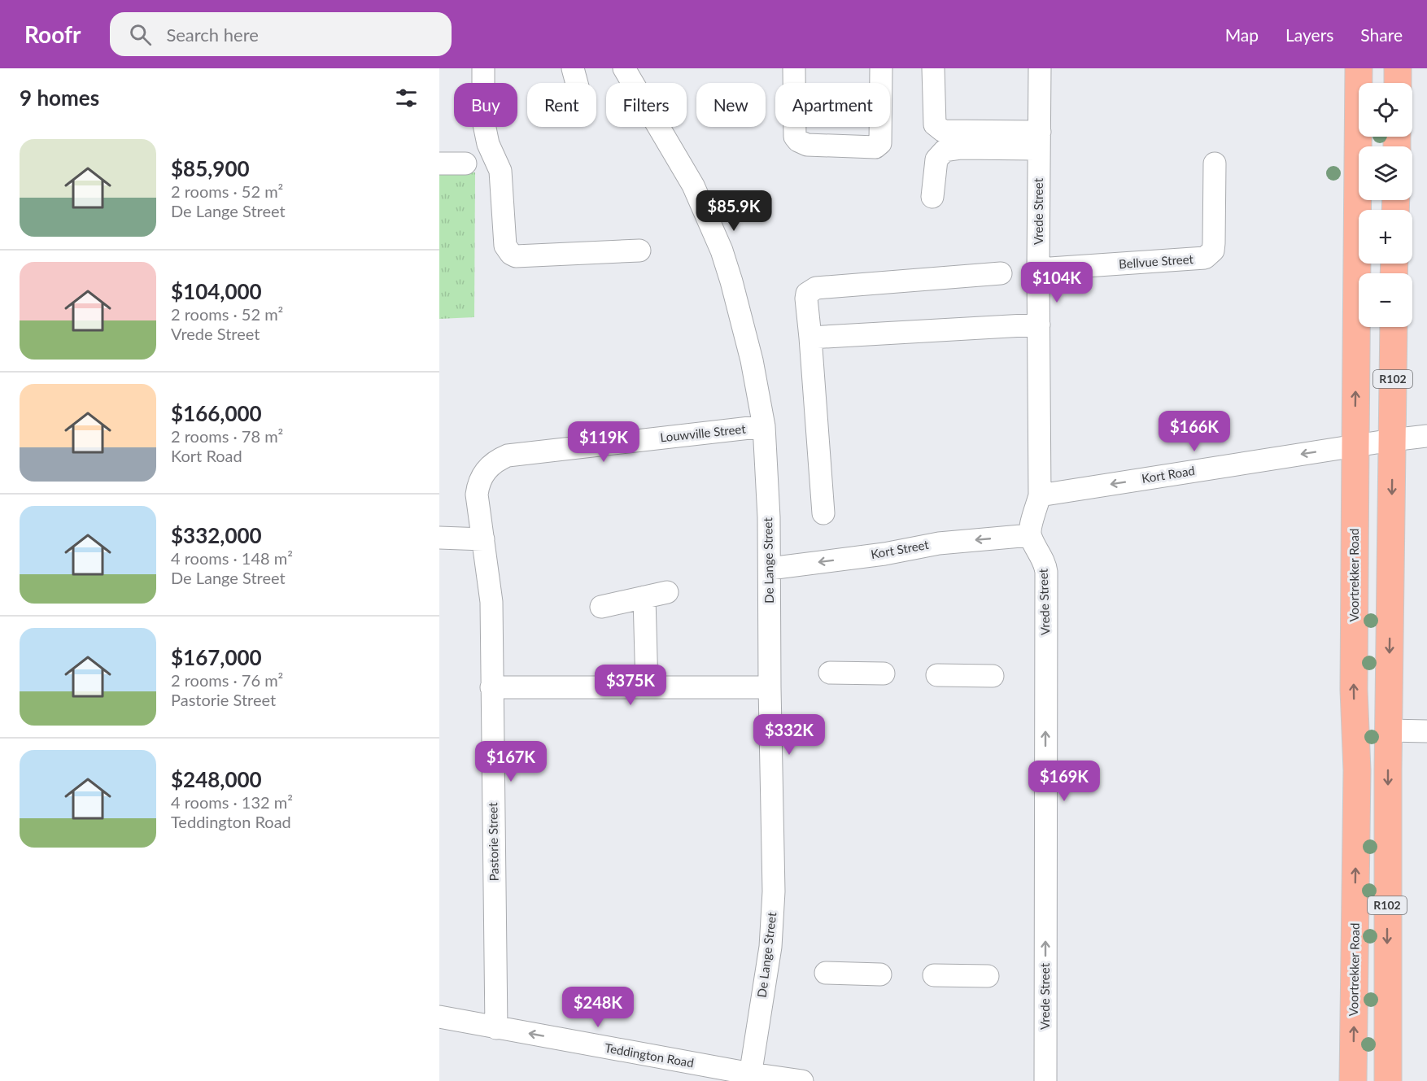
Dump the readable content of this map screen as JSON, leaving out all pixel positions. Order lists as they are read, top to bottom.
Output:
{
  "streets": {
    "main road": ["R102", "Voortrekker Road"],
    "street": [
      "Vrede Street",
      "Bellvue Street",
      "Louwville Street",
      "Kort Road",
      "Kort Street",
      "De Lange Street",
      "Pastorie Street",
      "Teddington Road"
    ]
  },
  "crossings": [
    ["Vrede Street", "Bellvue Street"],
    ["Vrede Street", "Kort Road"],
    ["Vrede Street", "Kort Street"],
    ["R102", "Kort Road"],
    ["Louwville Street", "De Lange Street"],
    ["Louwville Street", "Pastorie Street"],
    ["Kort Road", "Voortrekker Road"],
    ["Kort Street", "De Lange Street"],
    ["De Lange Street", "Teddington Road"],
    ["Pastorie Street", "Teddington Road"]
  ],
  "one_way": ["Vrede Street", "Kort Road", "Teddington Road"],
  "page": {
    "header": "Roofr",
    "search": "Search here",
    "nav": ["Map", "Layers", "Share"],
    "heading": "9 homes",
    "map_buttons": ["+", "−"],
    "chip": [
      "Buy",
      "Rent",
      "Filters",
      "New",
      "Apartment"
    ],
    "list": [
      {
        "name": "$85,900",
        "note": "2 rooms · 52 m² · De Lange Street"
      },
      {
        "name": "$104,000",
        "note": "2 rooms · 52 m² · Vrede Street"
      },
      {
        "name": "$166,000",
        "note": "2 rooms · 78 m² · Kort Road"
      },
      {
        "name": "$332,000",
        "note": "4 rooms · 148 m² · De Lange Street"
      },
      {
        "name": "$167,000",
        "note": "2 rooms · 76 m² · Pastorie Street"
      },
      {
        "name": "$248,000",
        "note": "4 rooms · 132 m² · Teddington Road"
      }
    ],
    "price": [
      "$85.9K",
      "$104K",
      "$166K",
      "$119K",
      "$375K",
      "$332K",
      "$167K",
      "$169K",
      "$248K"
    ]
  }
}
